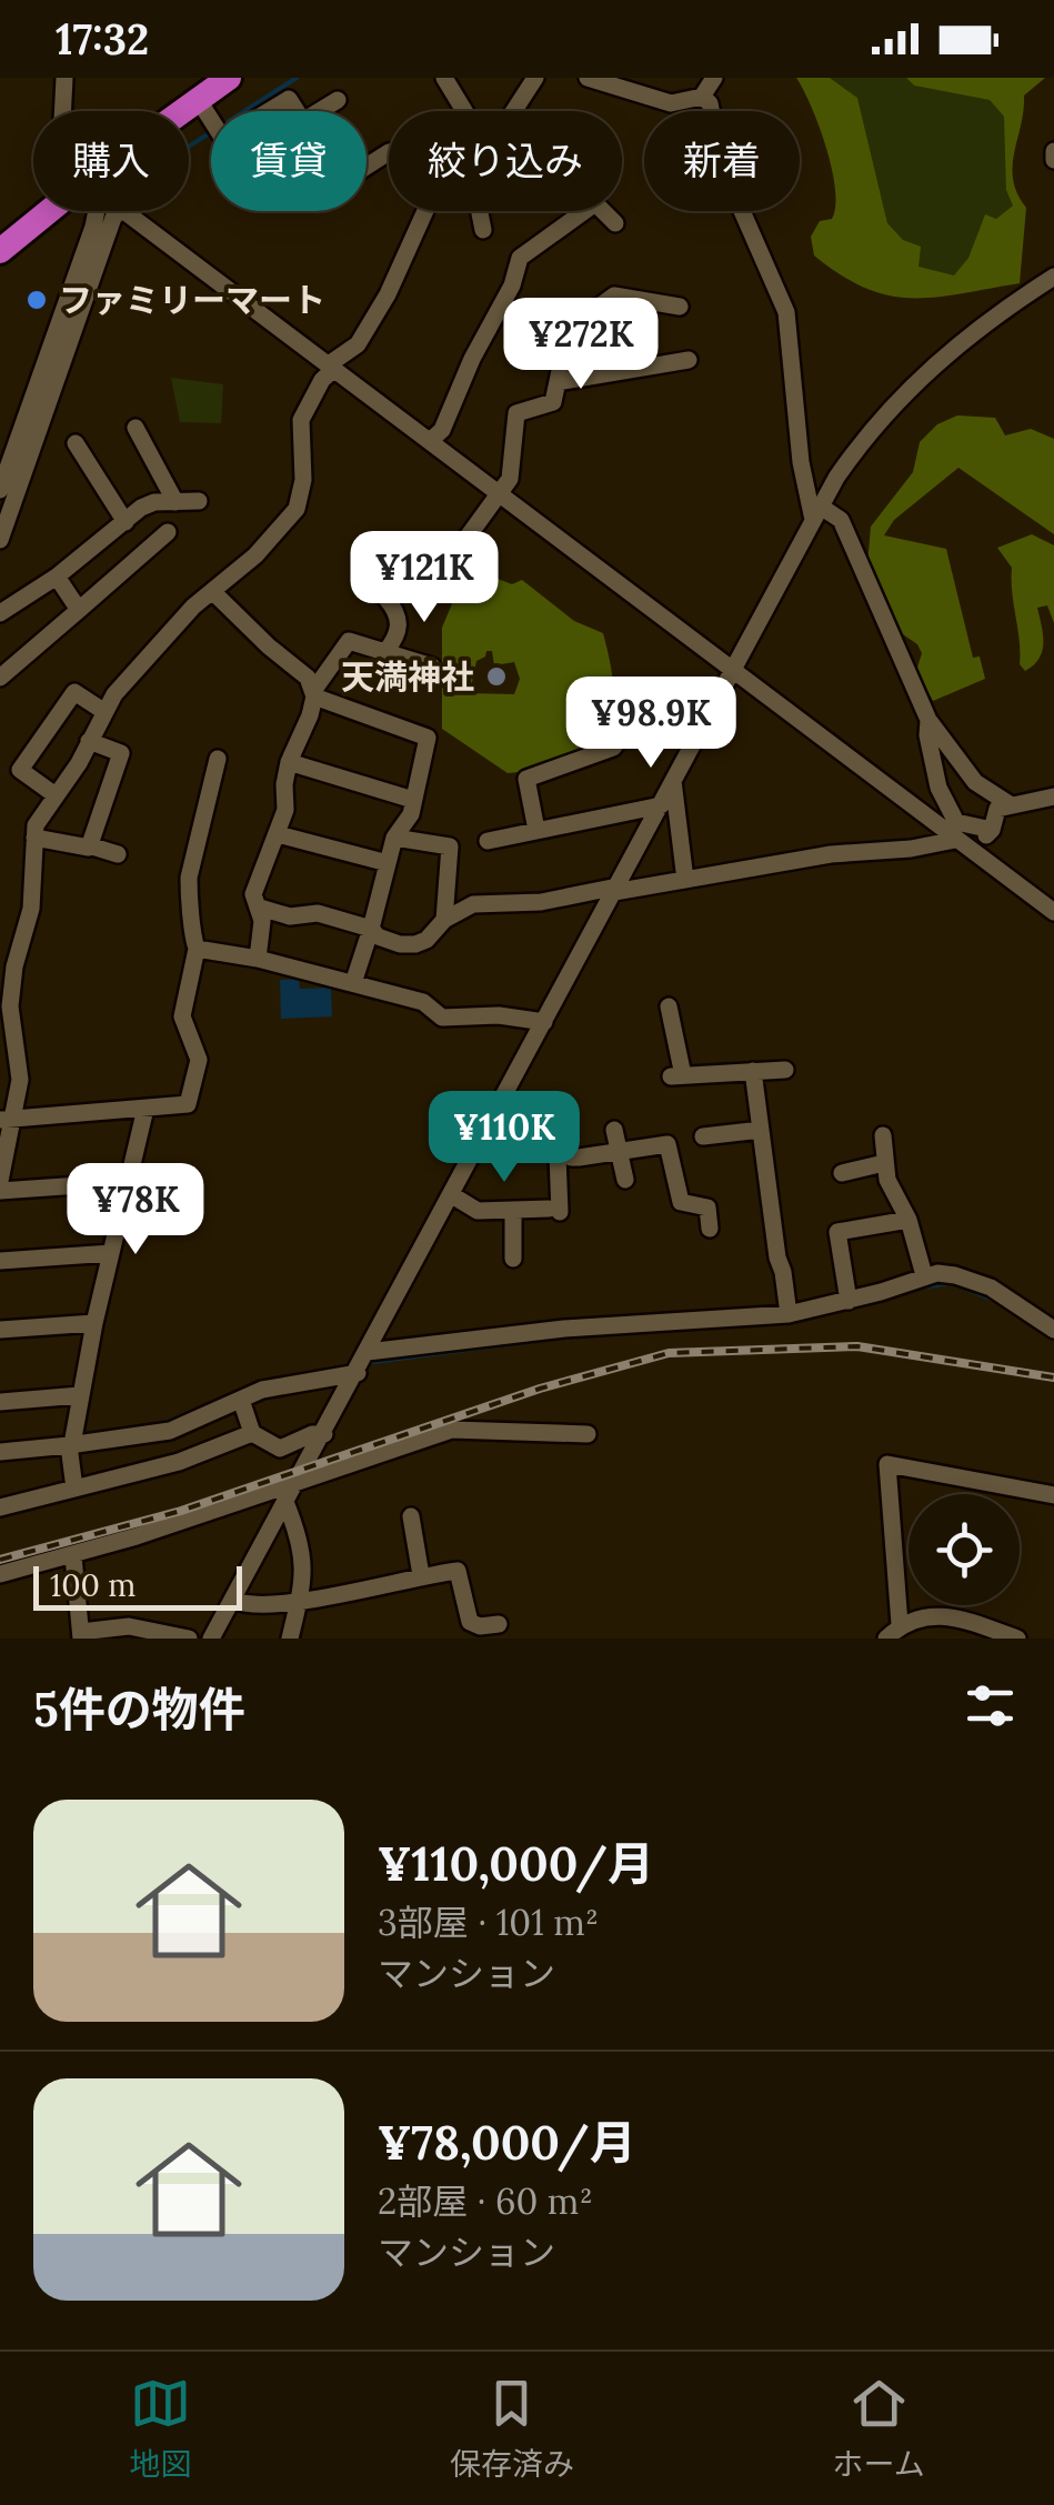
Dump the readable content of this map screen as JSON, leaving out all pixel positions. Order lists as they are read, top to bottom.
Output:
{
  "places": ["ファミリーマート", "天満神社"],
  "scale_bar": "100 m",
  "page": {
    "status": "17:32",
    "chip": [
      "購入",
      "賃貸",
      "絞り込み",
      "新着"
    ],
    "price": [
      "¥272K",
      "¥121K",
      "¥98.9K",
      "¥110K",
      "¥78K"
    ],
    "scale": "100 m",
    "heading": "5件の物件",
    "list": [
      {
        "name": "¥110,000/月",
        "note": "3部屋 · 101 m² · マンション"
      },
      {
        "name": "¥78,000/月",
        "note": "2部屋 · 60 m² · マンション"
      }
    ],
    "tabs": ["地図", "保存済み", "ホーム"]
  }
}
